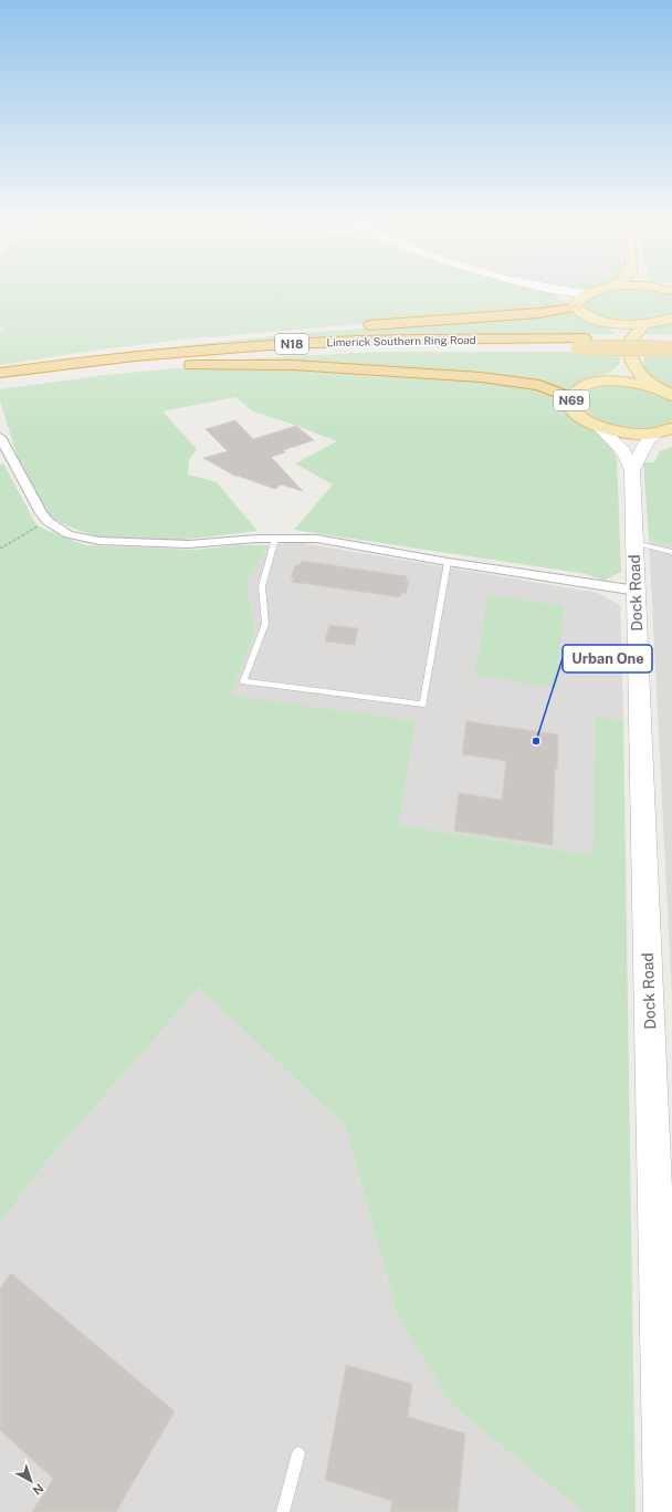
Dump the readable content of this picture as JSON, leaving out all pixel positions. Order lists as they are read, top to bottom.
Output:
{
  "streets": {
    "highway": ["Limerick Southern Ring Road", "N18"],
    "main road": ["N69", "Dock Road"]
  },
  "crossings": [
    ["Limerick Southern Ring Road", "N18"],
    ["N18", "N69"],
    ["N69", "Dock Road"]
  ],
  "places": ["Urban One"],
  "north": "bottom right"
}
